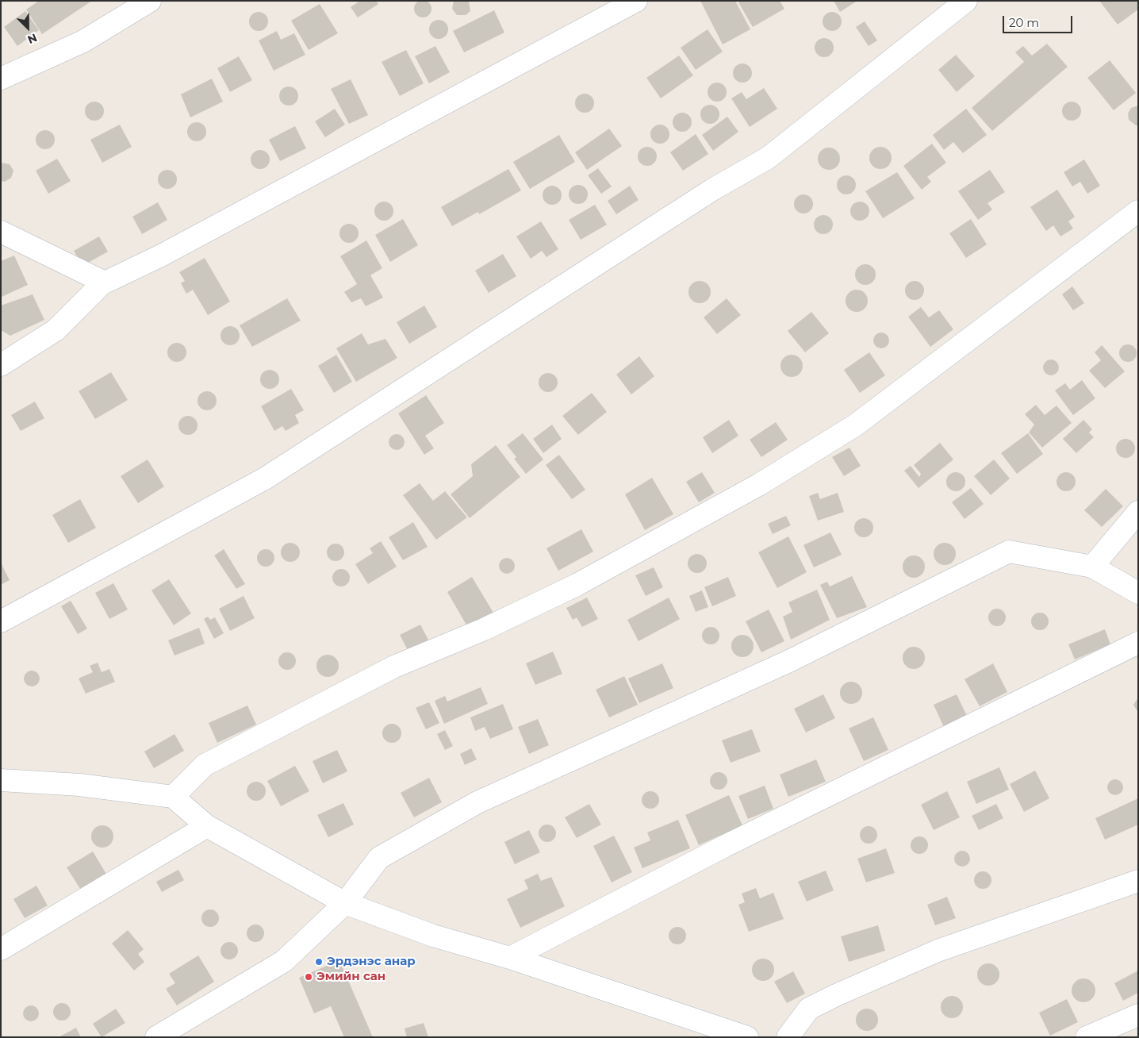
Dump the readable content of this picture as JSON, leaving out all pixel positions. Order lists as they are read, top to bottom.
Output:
{
  "places": ["Эрдэнэс анар", "Эмийн сан"],
  "scale_bar": "20 m",
  "north": "bottom right"
}
